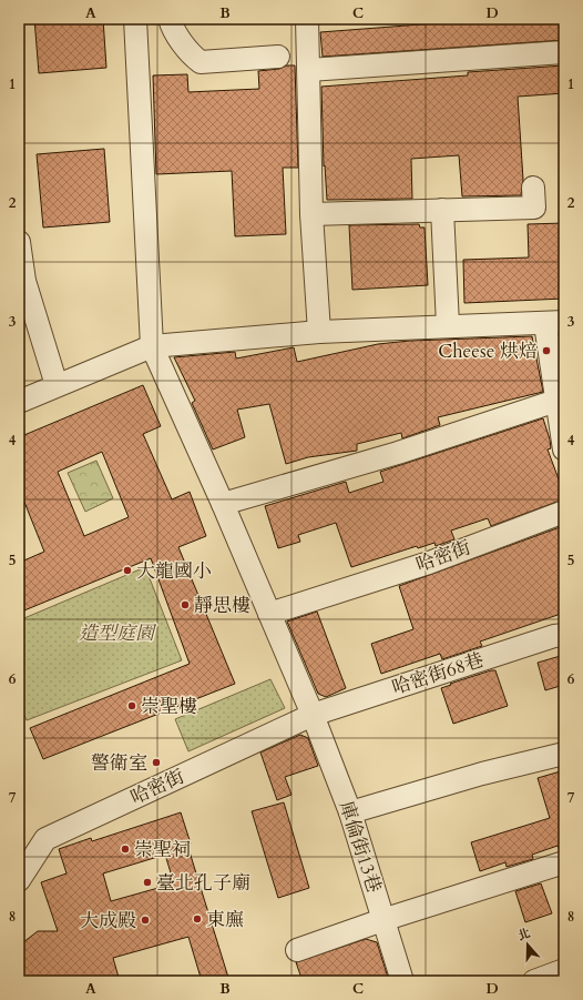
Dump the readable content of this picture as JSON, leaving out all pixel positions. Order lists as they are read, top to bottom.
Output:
{
  "streets": {
    "street": ["哈密街", "哈密街68巷", "庫倫街13巷"]
  },
  "crossings": [
    ["哈密街", "哈密街68巷"],
    ["哈密街", "庫倫街13巷"],
    ["哈密街68巷", "庫倫街13巷"]
  ],
  "parks": ["造型庭園"],
  "places": [
    "Cheese 烘焙",
    "大龍國小",
    "靜思樓",
    "崇聖樓",
    "警衛室",
    "崇聖祠",
    "臺北孔子廟",
    "東廡",
    "大成殿"
  ],
  "north": "top",
  "grid": {
    "columns": [
      "A",
      "B",
      "C",
      "D"
    ],
    "rows": [
      "1",
      "2",
      "3",
      "4",
      "5",
      "6",
      "7",
      "8"
    ]
  }
}
